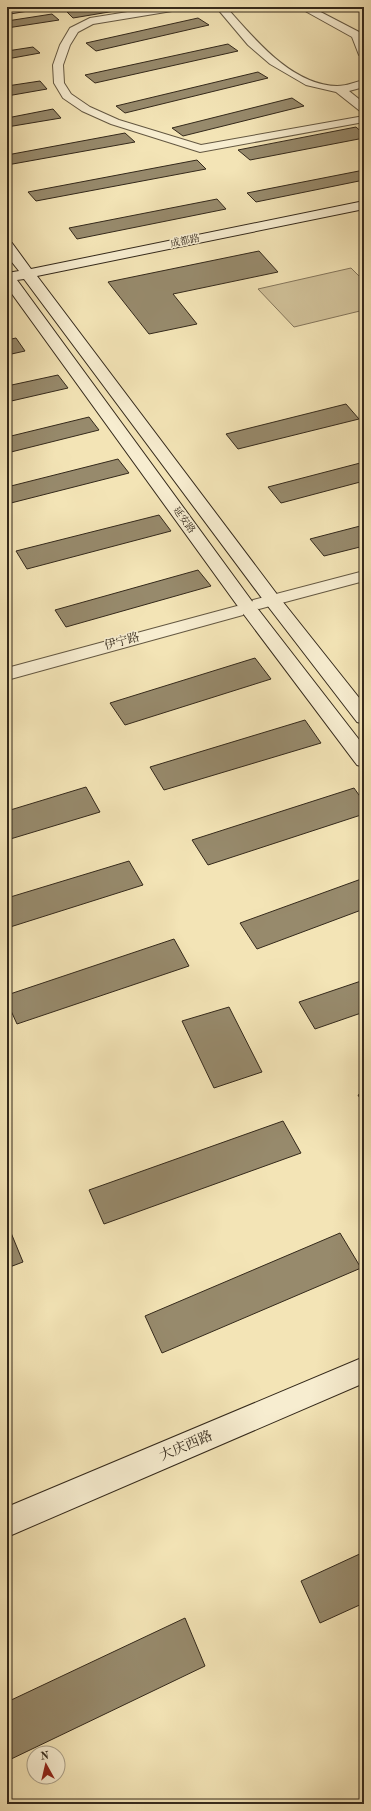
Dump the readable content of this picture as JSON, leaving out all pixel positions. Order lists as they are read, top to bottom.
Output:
{
  "streets": {
    "street": [
      "成都路",
      "延安路",
      "伊宁路",
      "大庆西路"
    ]
  },
  "crossings": [
    ["成都路", "延安路"]
  ],
  "north": "top"
}
